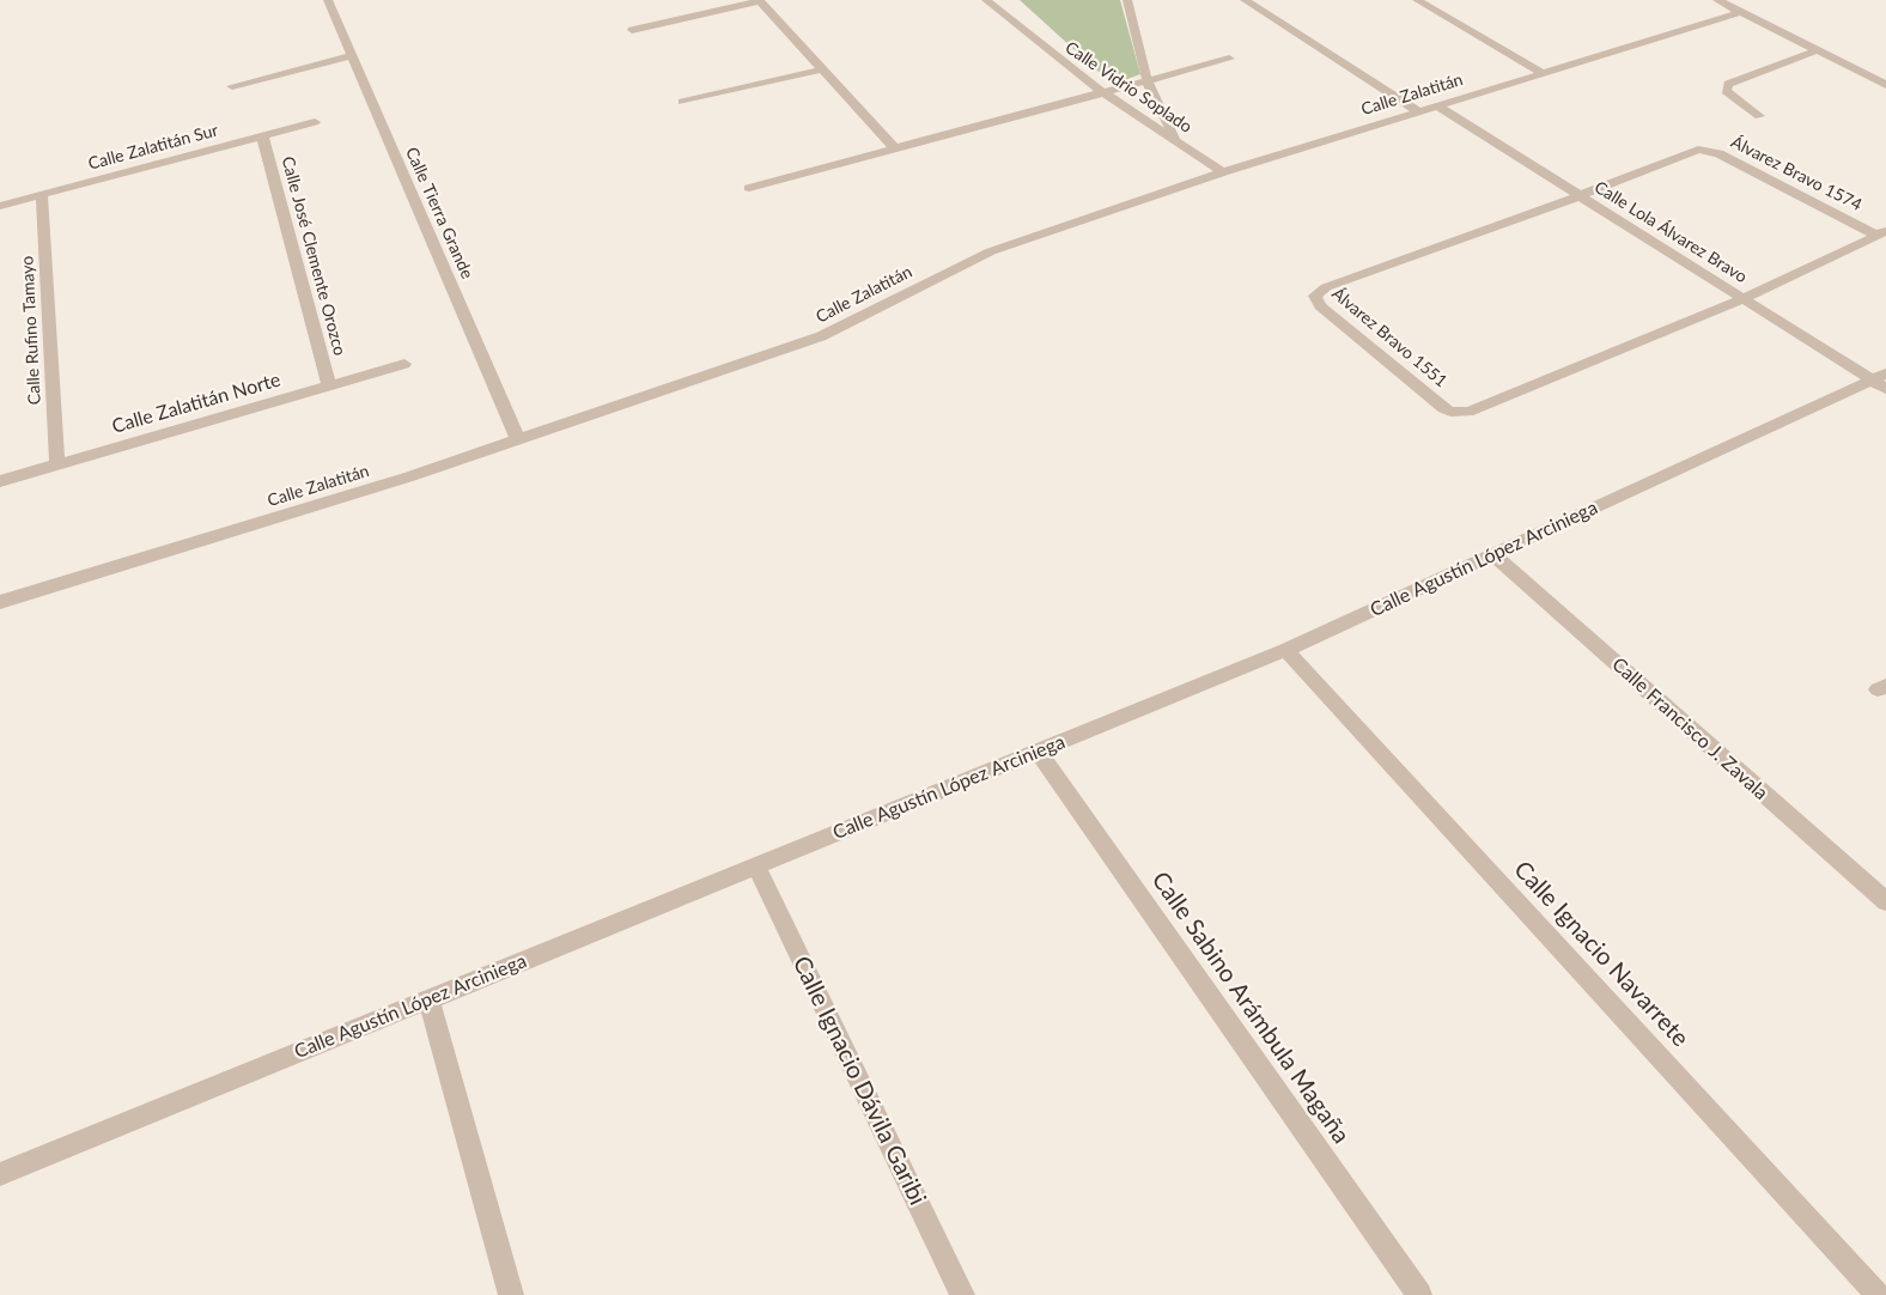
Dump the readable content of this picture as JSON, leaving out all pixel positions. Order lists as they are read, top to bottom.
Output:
{
  "streets": {
    "street": [
      "Calle Vidrio Soplado",
      "Calle Zalatitán",
      "Calle Zalatitán Sur",
      "Álvarez Bravo 1574",
      "Calle Tierra Grande",
      "Calle Lola Álvarez Bravo",
      "Calle José Clemente Orozco",
      "Calle Rufino Tamayo",
      "Álvarez Bravo 1551",
      "Calle Zalatitán Norte",
      "Calle Agustín López Arciniega",
      "Calle Francisco J. Zavala",
      "Calle Ignacio Navarrete",
      "Calle Sabino Arámbula Magaña",
      "Calle Ignacio Dávila Garibi"
    ]
  },
  "crossings": [
    ["Calle Vidrio Soplado", "Calle Zalatitán"],
    ["Calle Zalatitán", "Calle Tierra Grande"],
    ["Calle Zalatitán", "Calle Lola Álvarez Bravo"],
    ["Calle Zalatitán Sur", "Calle José Clemente Orozco"],
    ["Calle Zalatitán Sur", "Calle Rufino Tamayo"],
    ["Álvarez Bravo 1574", "Calle Lola Álvarez Bravo"],
    ["Álvarez Bravo 1574", "Álvarez Bravo 1551"],
    ["Calle Lola Álvarez Bravo", "Álvarez Bravo 1551"],
    ["Calle Lola Álvarez Bravo", "Calle Agustín López Arciniega"],
    ["Calle José Clemente Orozco", "Calle Zalatitán Norte"],
    ["Calle Rufino Tamayo", "Calle Zalatitán Norte"],
    ["Calle Agustín López Arciniega", "Calle Francisco J. Zavala"],
    ["Calle Agustín López Arciniega", "Calle Ignacio Navarrete"],
    ["Calle Agustín López Arciniega", "Calle Sabino Arámbula Magaña"],
    ["Calle Agustín López Arciniega", "Calle Ignacio Dávila Garibi"]
  ]
}
